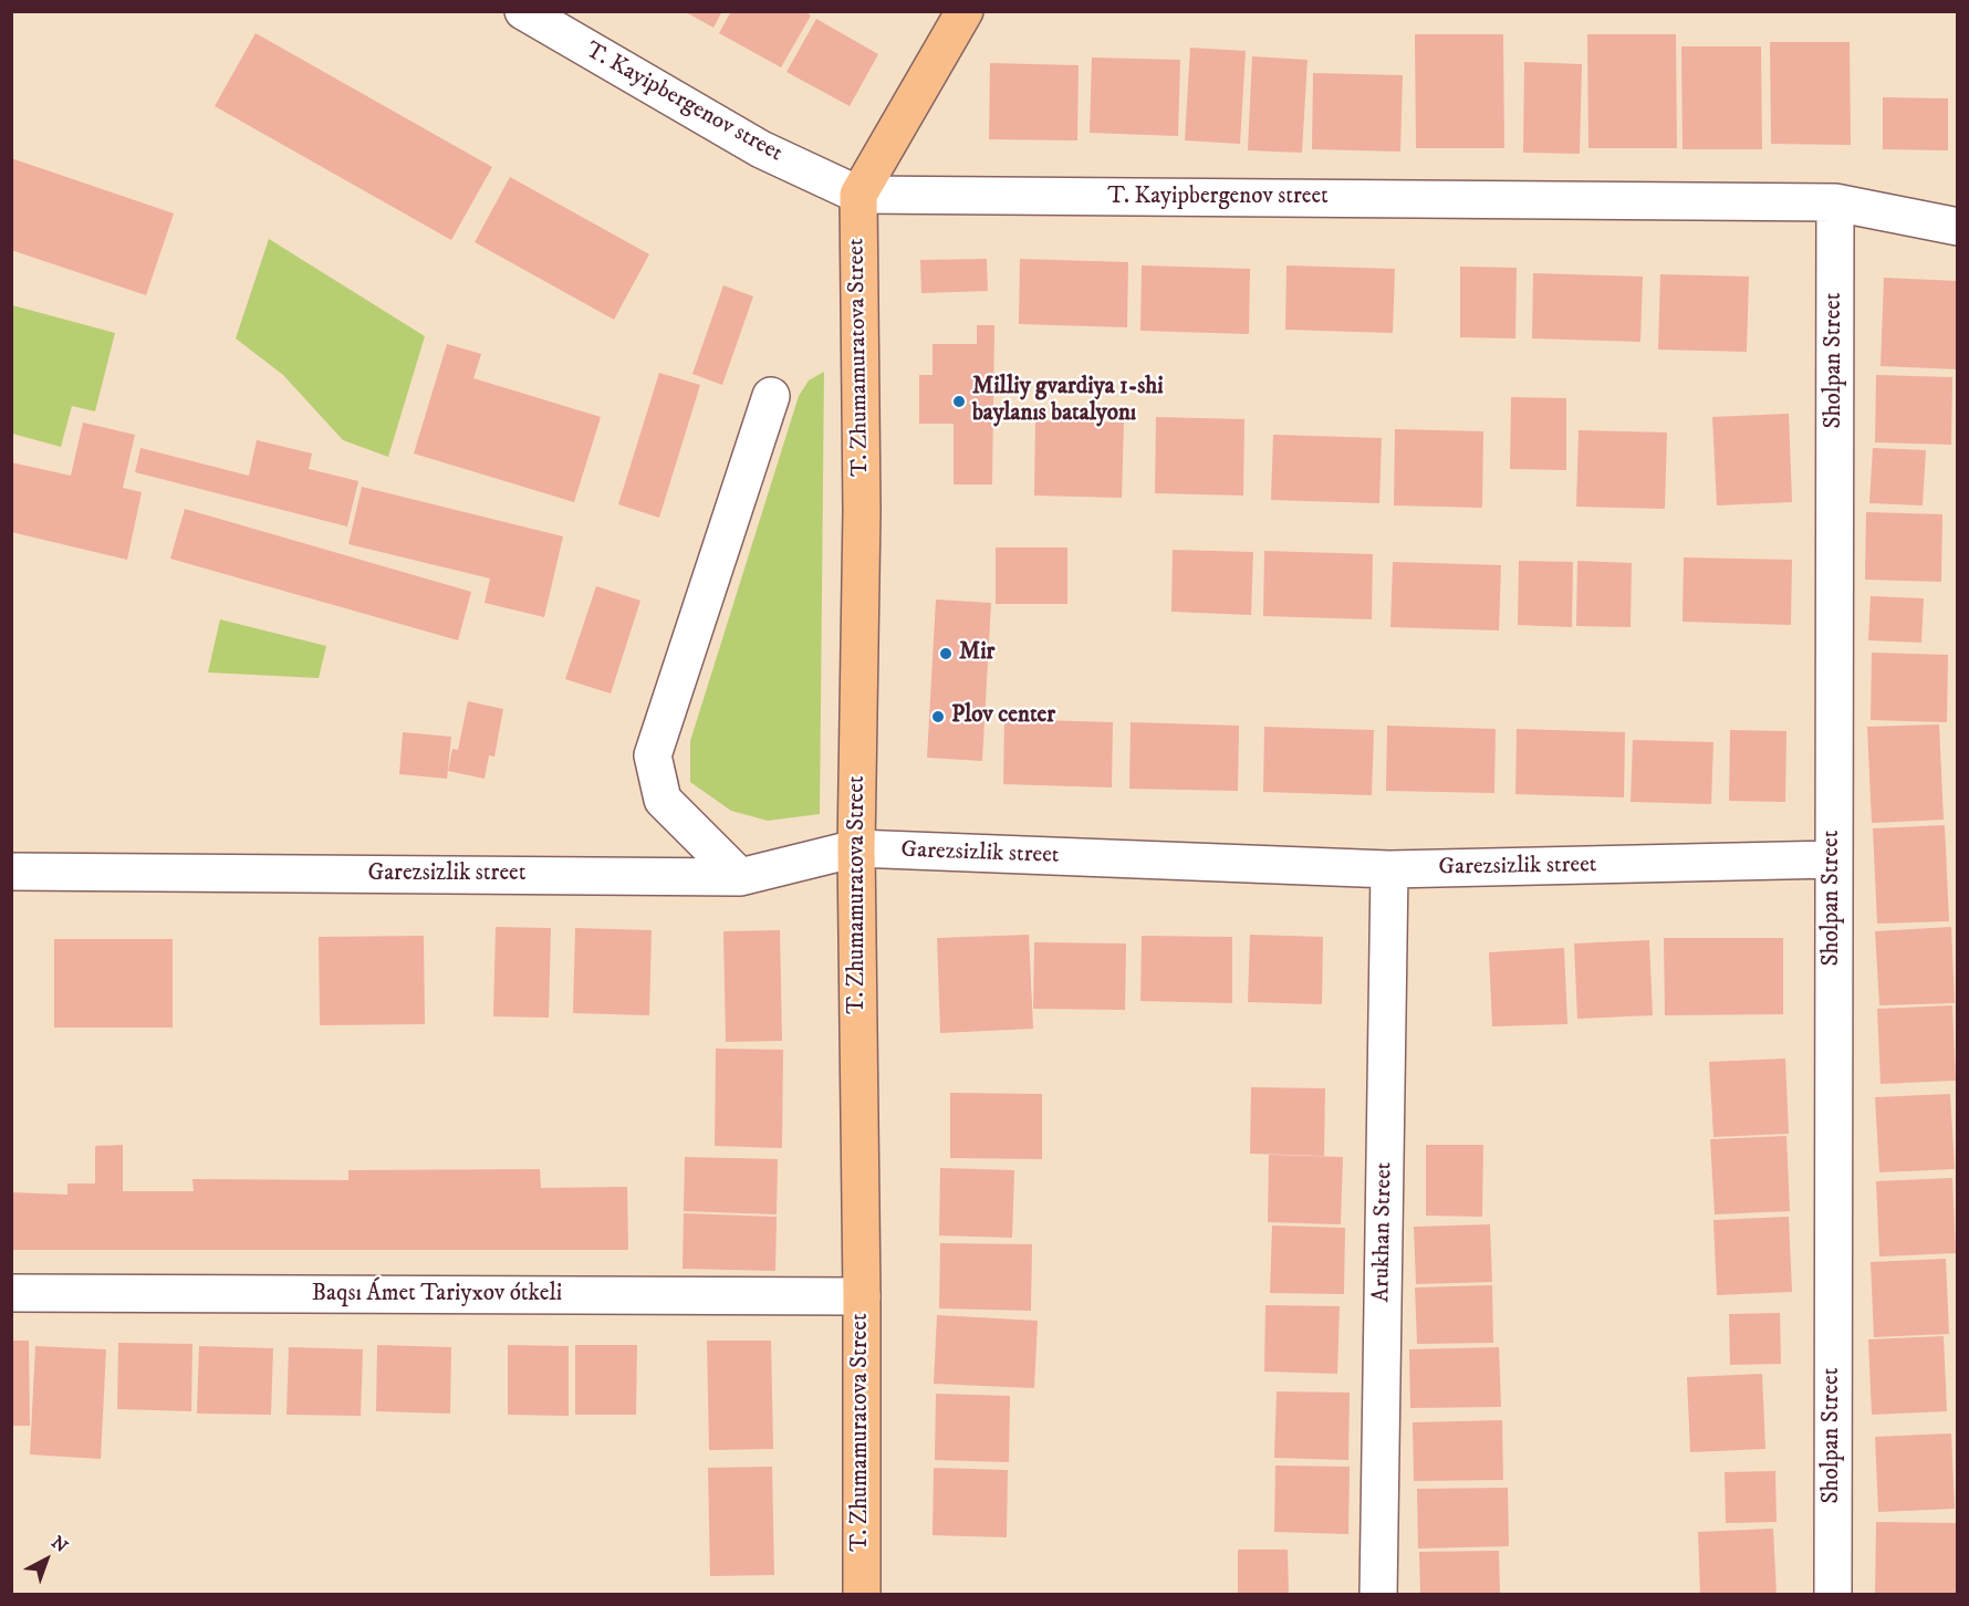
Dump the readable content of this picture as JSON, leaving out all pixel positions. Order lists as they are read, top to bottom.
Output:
{
  "streets": {
    "main road": ["T. Zhumamuratova Street"],
    "street": [
      "T. Kayipbergenov street",
      "Sholpan Street",
      "Garezsizlik street",
      "Arukhan Street",
      "Baqsı Ámet Tariyxov ótkeli"
    ]
  },
  "crossings": [
    ["T. Kayipbergenov street", "T. Zhumamuratova Street"],
    ["T. Kayipbergenov street", "Sholpan Street"],
    ["T. Zhumamuratova Street", "Garezsizlik street"],
    ["T. Zhumamuratova Street", "Baqsı Ámet Tariyxov ótkeli"],
    ["Sholpan Street", "Garezsizlik street"],
    ["Garezsizlik street", "Arukhan Street"]
  ],
  "places": ["Milliy gvardiya 1-shi baylanıs batalyonı", "Mir", "Plov center"],
  "north": "top right"
}
